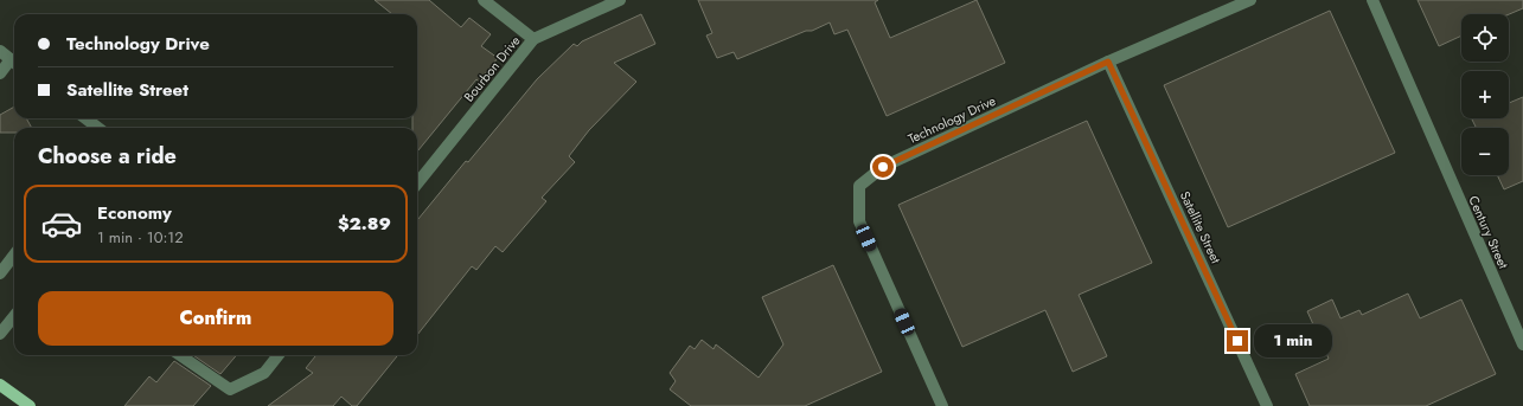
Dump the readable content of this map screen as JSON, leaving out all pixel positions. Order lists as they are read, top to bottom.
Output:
{
  "streets": {
    "street": [
      "Bourbon Drive",
      "Technology Drive",
      "Satellite Street",
      "Century Street"
    ]
  },
  "crossings": [
    ["Technology Drive", "Satellite Street"]
  ],
  "page": {
    "map_buttons": ["+", "−"],
    "banner": ["Technology Drive", "Satellite Street"],
    "heading": "Choose a ride",
    "list": [
      {
        "name": "Economy",
        "note": "1 min · 10:12",
        "value": "$2.89"
      }
    ],
    "buttons": "Confirm",
    "bubble": "1 min"
  }
}
